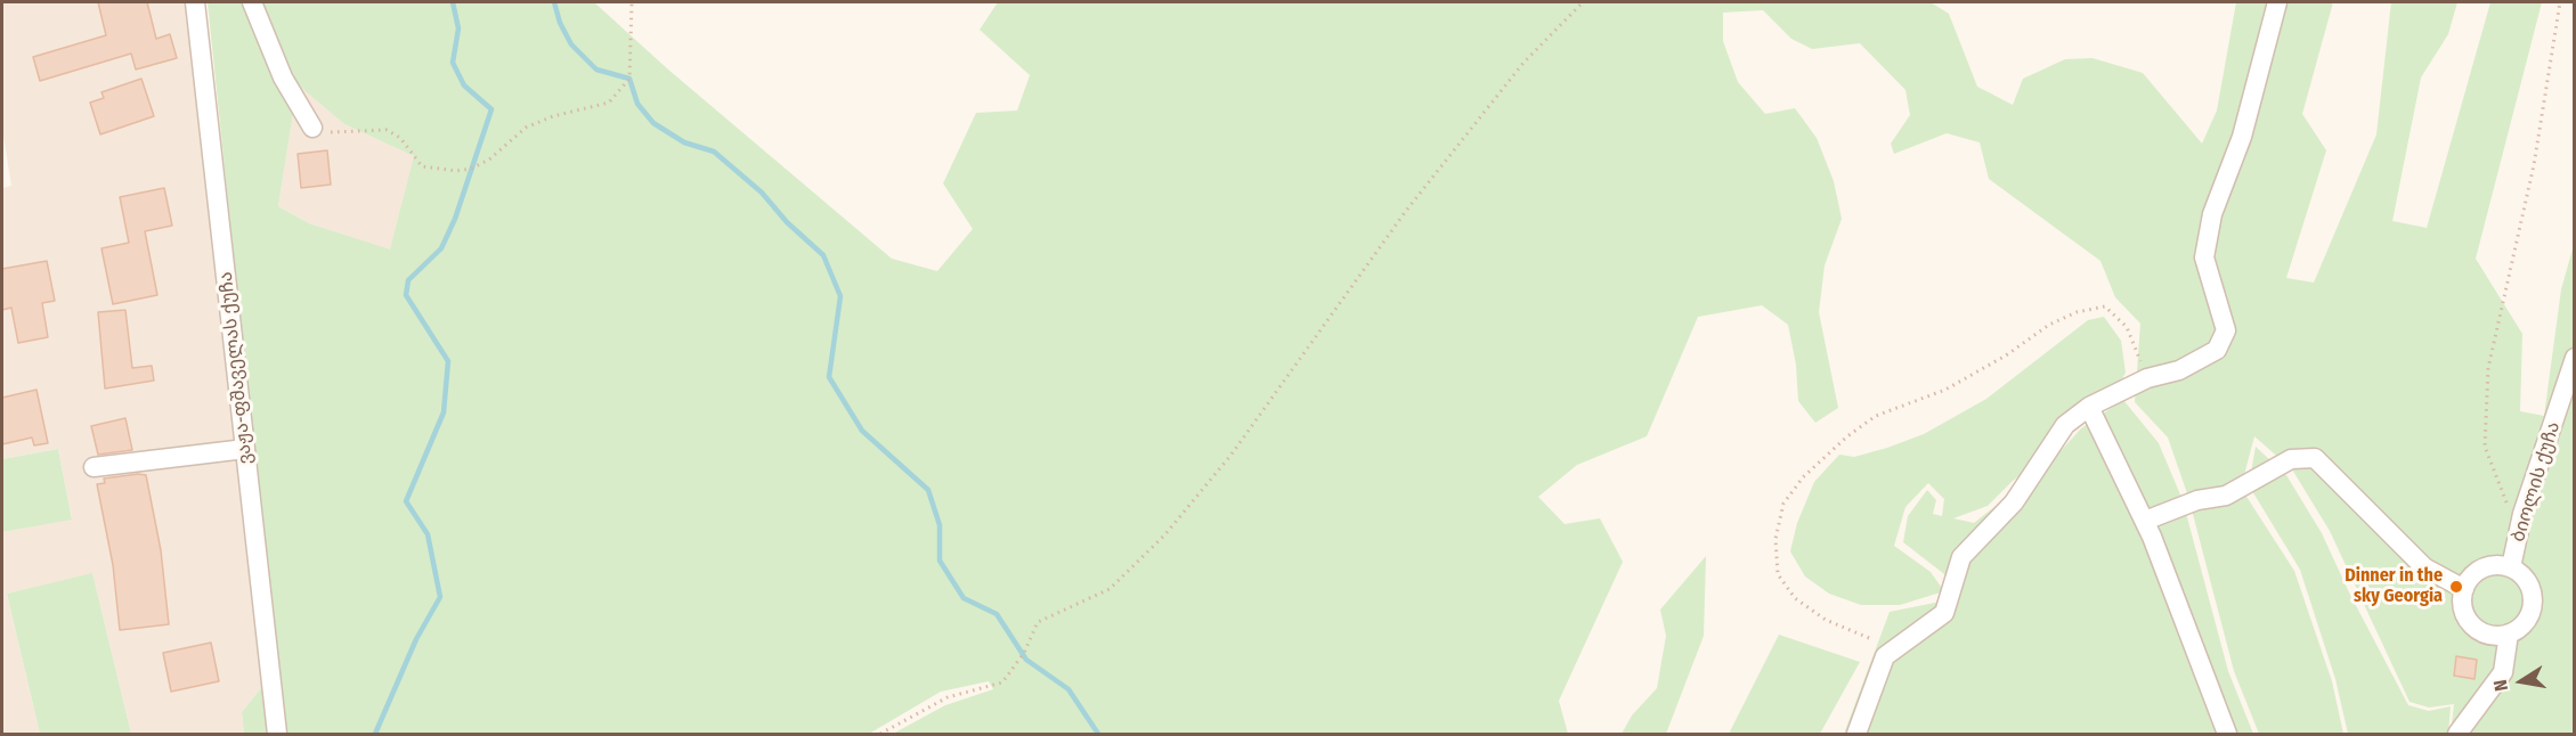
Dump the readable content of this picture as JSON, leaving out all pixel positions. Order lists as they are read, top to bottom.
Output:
{
  "streets": {
    "street": ["ვაჟა-ფშაველას ქუჩა", "ბიოლის ქუჩა"]
  },
  "places": ["Dinner in the sky Georgia"],
  "north": "left"
}
